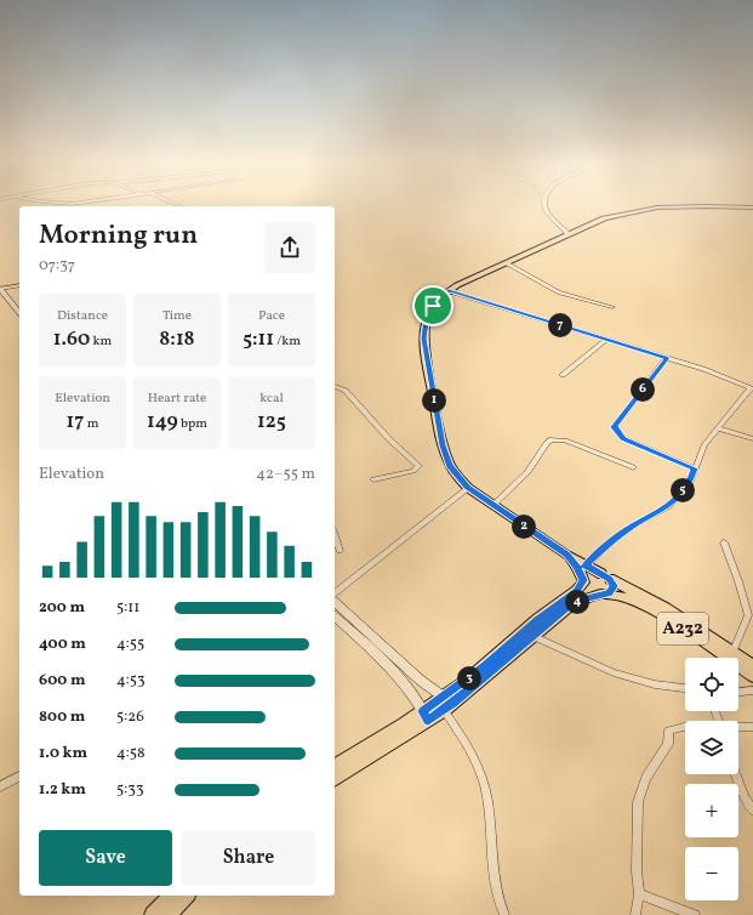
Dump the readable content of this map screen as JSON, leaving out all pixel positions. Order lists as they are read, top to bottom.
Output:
{
  "streets": {
    "main road": ["A232"]
  },
  "page": {
    "heading": ["Morning run", "07:37"],
    "stats": [
      ["Distance", "1.60 km"],
      ["Time", "8:18"],
      ["Pace", "5:11 /km"],
      ["Elevation", "17 m"],
      ["Heart rate", "149 bpm"],
      ["kcal", "125"]
    ],
    "pins": [
      "7",
      "6",
      "1",
      "5",
      "2",
      "4",
      "3"
    ],
    "chart": ["Elevation", "42–55 m"],
    "list": [
      {
        "name": "200 m",
        "note": "5:11"
      },
      {
        "name": "400 m",
        "note": "4:55"
      },
      {
        "name": "600 m",
        "note": "4:53"
      },
      {
        "name": "800 m",
        "note": "5:26"
      },
      {
        "name": "1.0 km",
        "note": "4:58"
      },
      {
        "name": "1.2 km",
        "note": "5:33"
      }
    ],
    "map_buttons": ["+", "−"],
    "buttons": ["Save", "Share"]
  }
}
